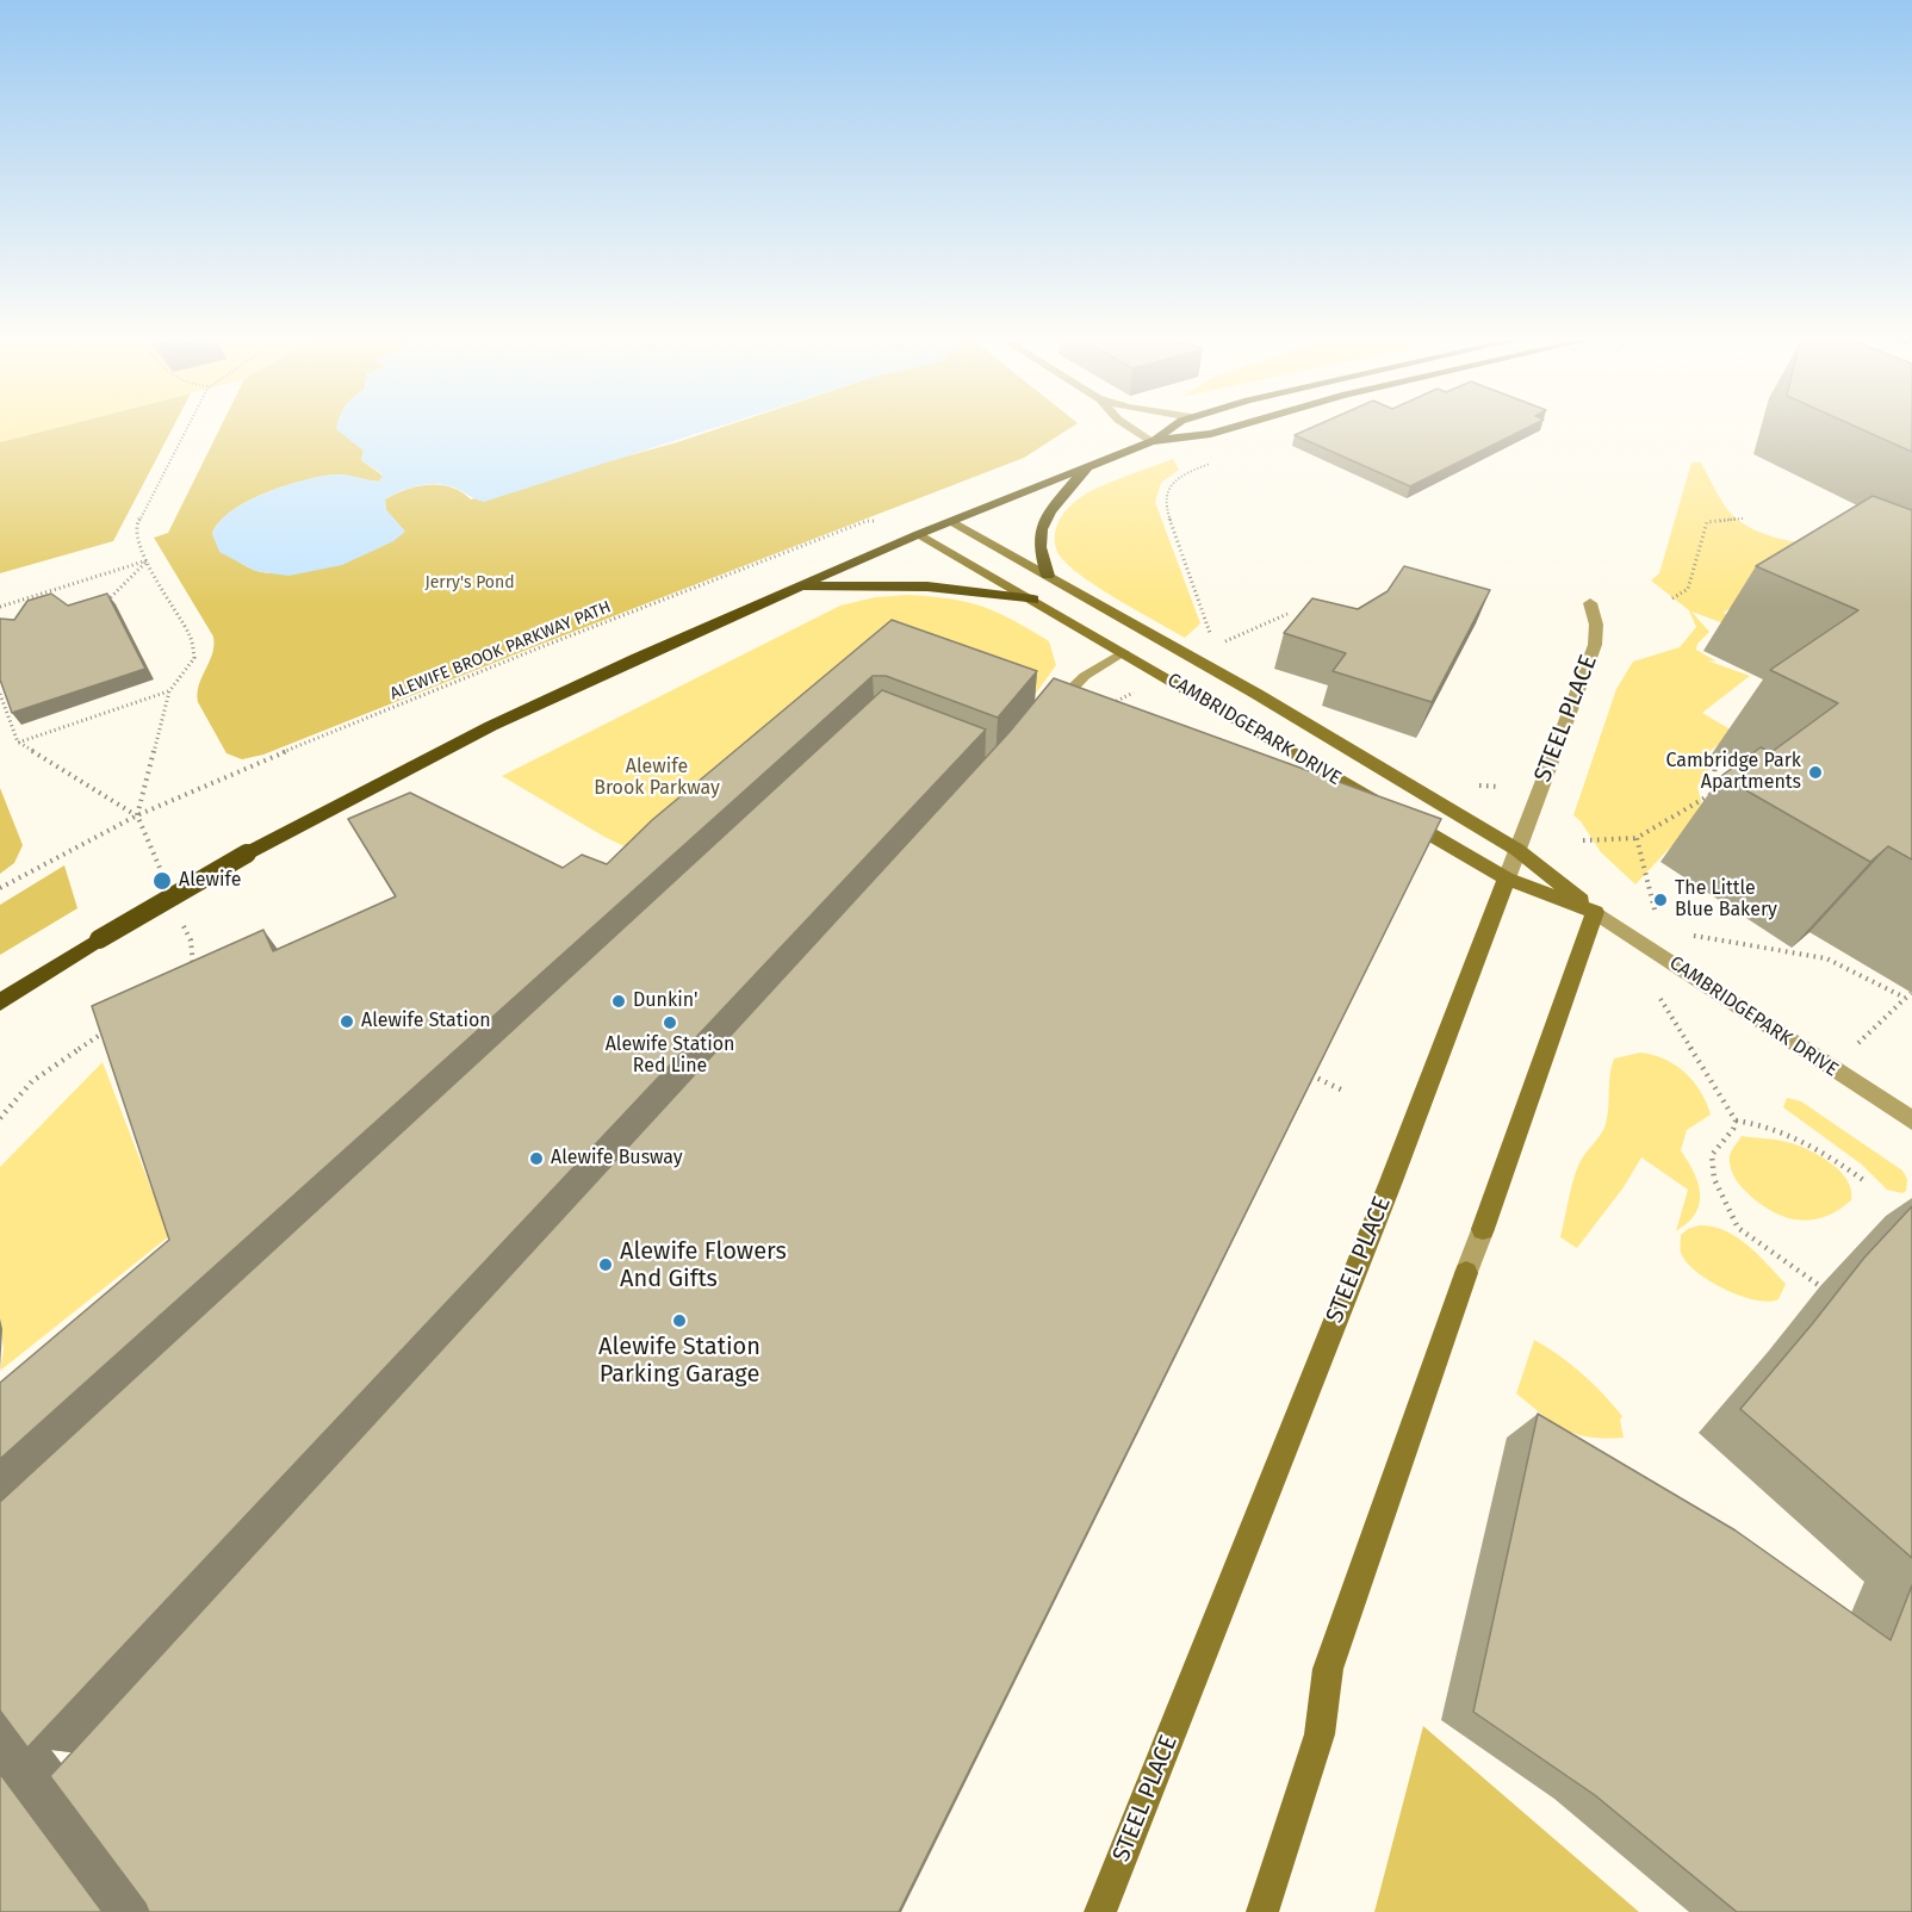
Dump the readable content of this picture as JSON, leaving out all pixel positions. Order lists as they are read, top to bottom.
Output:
{
  "streets": {
    "main road": ["STEEL PLACE", "CAMBRIDGEPARK DRIVE"],
    "path": ["ALEWIFE BROOK PARKWAY PATH"]
  },
  "crossings": [
    ["STEEL PLACE", "CAMBRIDGEPARK DRIVE"]
  ],
  "parks": ["Jerry's Pond", "Alewife Brook Parkway"],
  "places": [
    "Cambridge Park Apartments",
    "Alewife",
    "The Little Blue Bakery",
    "Dunkin'",
    "Alewife Station",
    "Alewife Station Red Line",
    "Alewife Busway",
    "Alewife Flowers And Gifts",
    "Alewife Station Parking Garage"
  ]
}
